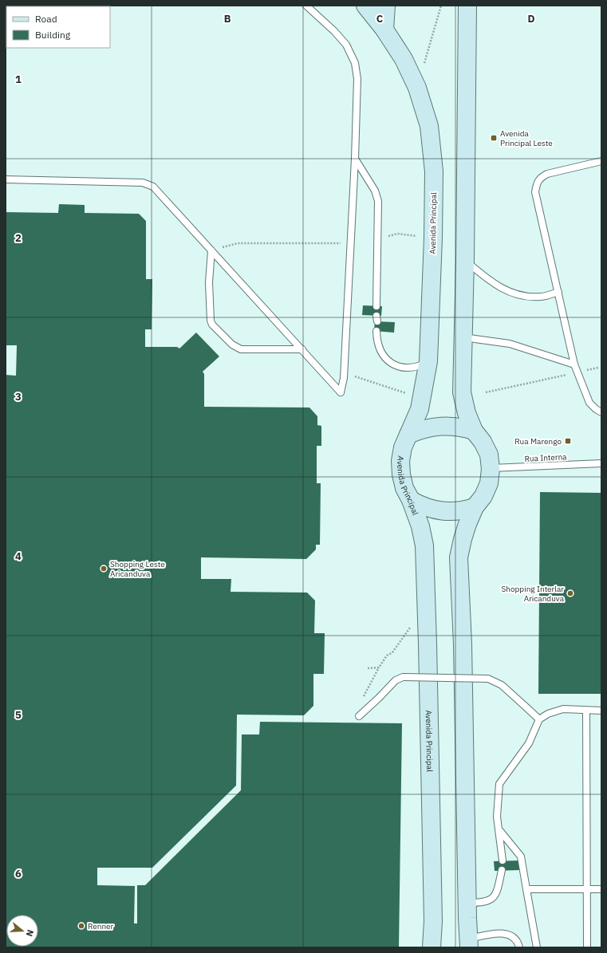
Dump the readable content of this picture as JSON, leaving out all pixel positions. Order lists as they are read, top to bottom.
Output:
{
  "streets": {
    "street": ["Avenida Principal"],
    "lane": ["Rua Interna"]
  },
  "crossings": [
    ["Avenida Principal", "Rua Interna"]
  ],
  "places": {
    "transit": ["Avenida Principal Leste", "Rua Marengo"],
    "other": ["Shopping Leste Aricanduva", "Shopping Interlar Aricanduva", "Renner"]
  },
  "legend": ["Road", "Building"],
  "north": "right",
  "grid": {
    "columns": ["B", "C", "D"],
    "rows": [
      "1",
      "2",
      "3",
      "4",
      "5",
      "6"
    ]
  }
}
